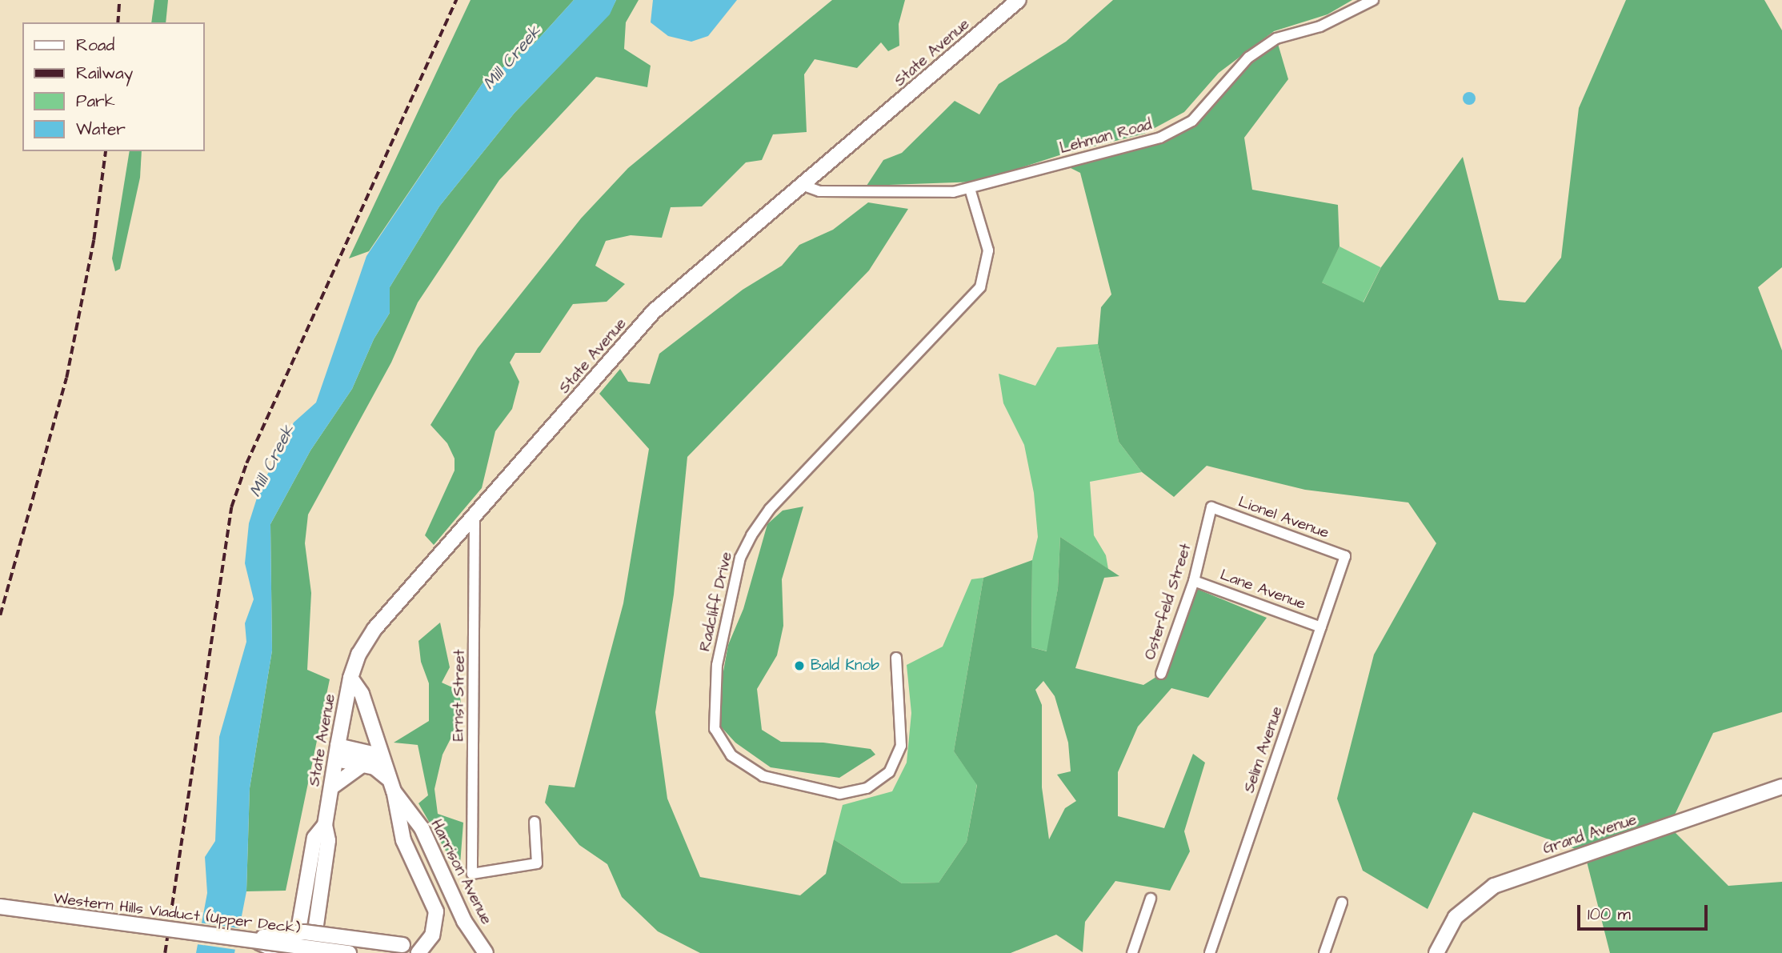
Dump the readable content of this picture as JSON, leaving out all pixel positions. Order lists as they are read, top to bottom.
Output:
{
  "streets": {
    "main road": [
      "State Avenue",
      "Grand Avenue",
      "Harrison Avenue",
      "Western Hills Viaduct (Upper Deck)"
    ],
    "street": [
      "Lehman Road",
      "Lionel Avenue",
      "Lane Avenue",
      "Radcliff Drive",
      "Osterfeld Street",
      "Ernst Street",
      "Selim Avenue"
    ]
  },
  "crossings": [
    ["State Avenue", "Lehman Road"],
    ["State Avenue", "Ernst Street"],
    ["State Avenue", "Harrison Avenue"],
    ["Lehman Road", "Radcliff Drive"],
    ["Lionel Avenue", "Osterfeld Street"],
    ["Lionel Avenue", "Selim Avenue"],
    ["Lane Avenue", "Osterfeld Street"],
    ["Lane Avenue", "Selim Avenue"]
  ],
  "water": ["Mill Creek"],
  "places": ["Bald Knob"],
  "legend": [
    "Road",
    "Railway",
    "Park",
    "Water"
  ],
  "scale_bar": "100 m"
}
